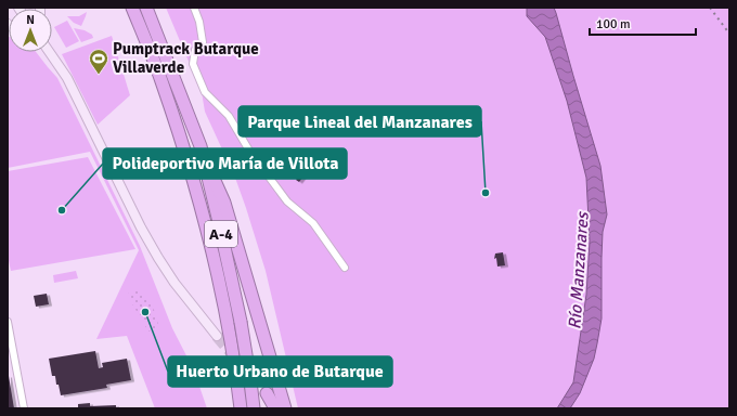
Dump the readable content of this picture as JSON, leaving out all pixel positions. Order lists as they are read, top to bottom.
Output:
{
  "streets": {
    "highway": ["A-4"]
  },
  "water": ["Río Manzanares"],
  "places": {
    "sports": ["Pumptrack Butarque Villaverde"],
    "other": ["Parque Lineal del Manzanares", "Polideportivo María de Villota", "Huerto Urbano de Butarque"]
  },
  "scale_bar": "100 m",
  "north": "top"
}
